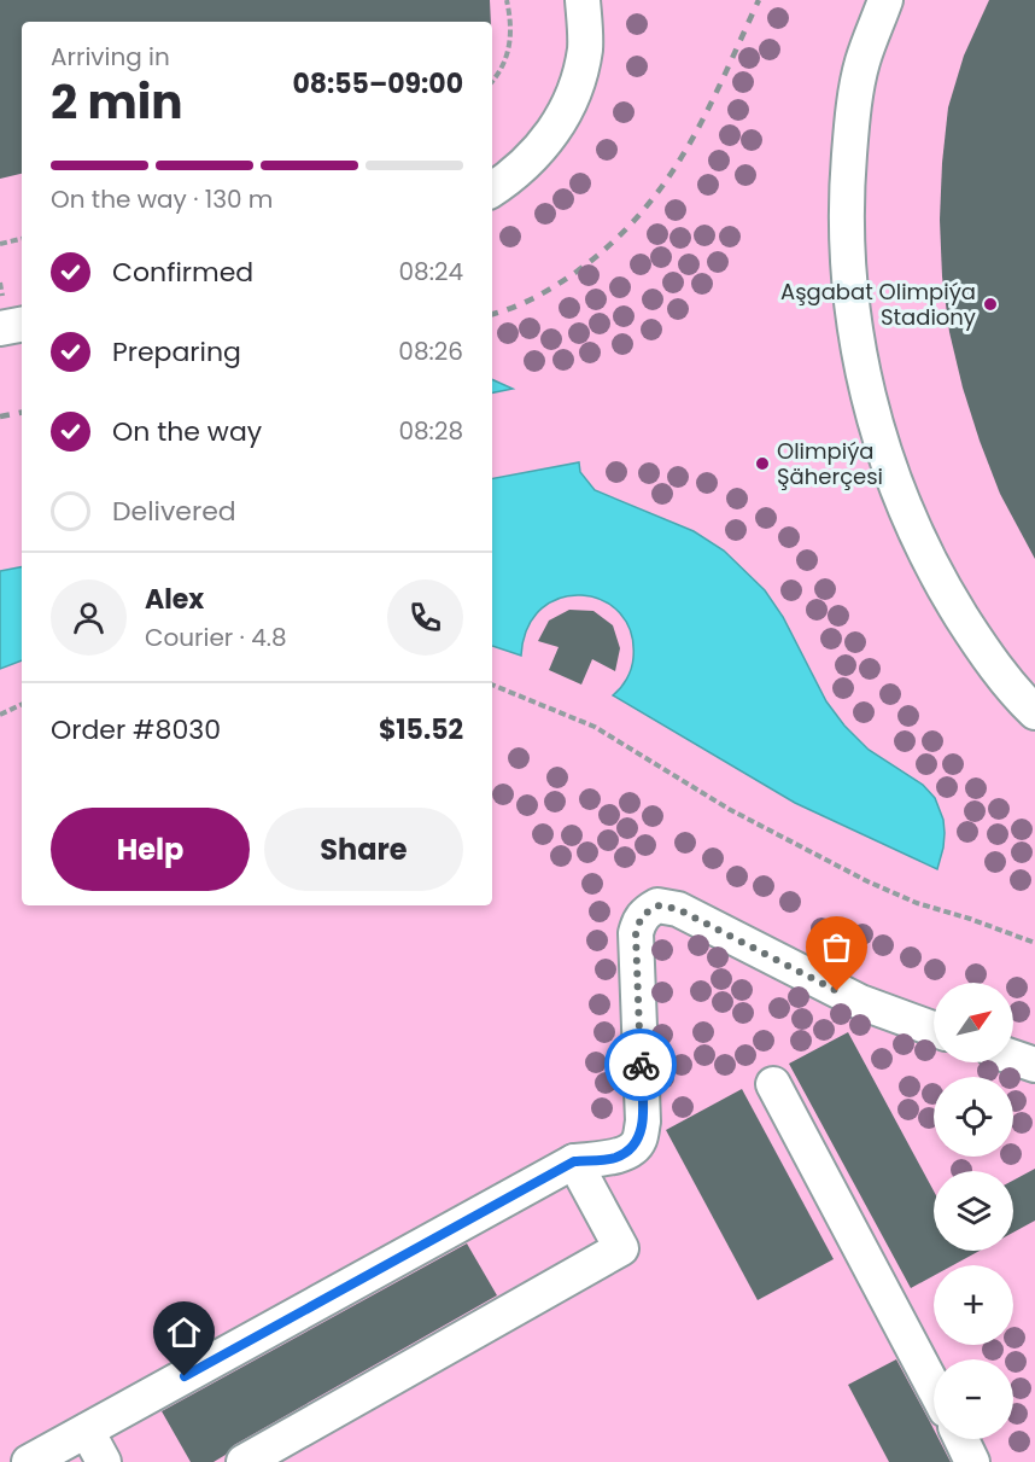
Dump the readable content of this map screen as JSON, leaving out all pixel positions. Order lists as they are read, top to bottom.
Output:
{
  "places": ["Aşgabat Olimpiýa Stadiony", "Olimpiýa Şäherçesi"],
  "north": "top right",
  "page": {
    "heading": ["2 min", "Arriving in", "08:55–09:00"],
    "panel": [
      "Alex",
      "Courier · 4.8",
      "Order #8030",
      "$15.52"
    ],
    "bar": "On the way · 130 m",
    "list": [
      ["Confirmed", "08:24"],
      ["Preparing", "08:26"],
      ["On the way", "08:28"],
      "Delivered"
    ],
    "buttons": ["Help", "Share"],
    "map_buttons": ["+", "−"]
  }
}
